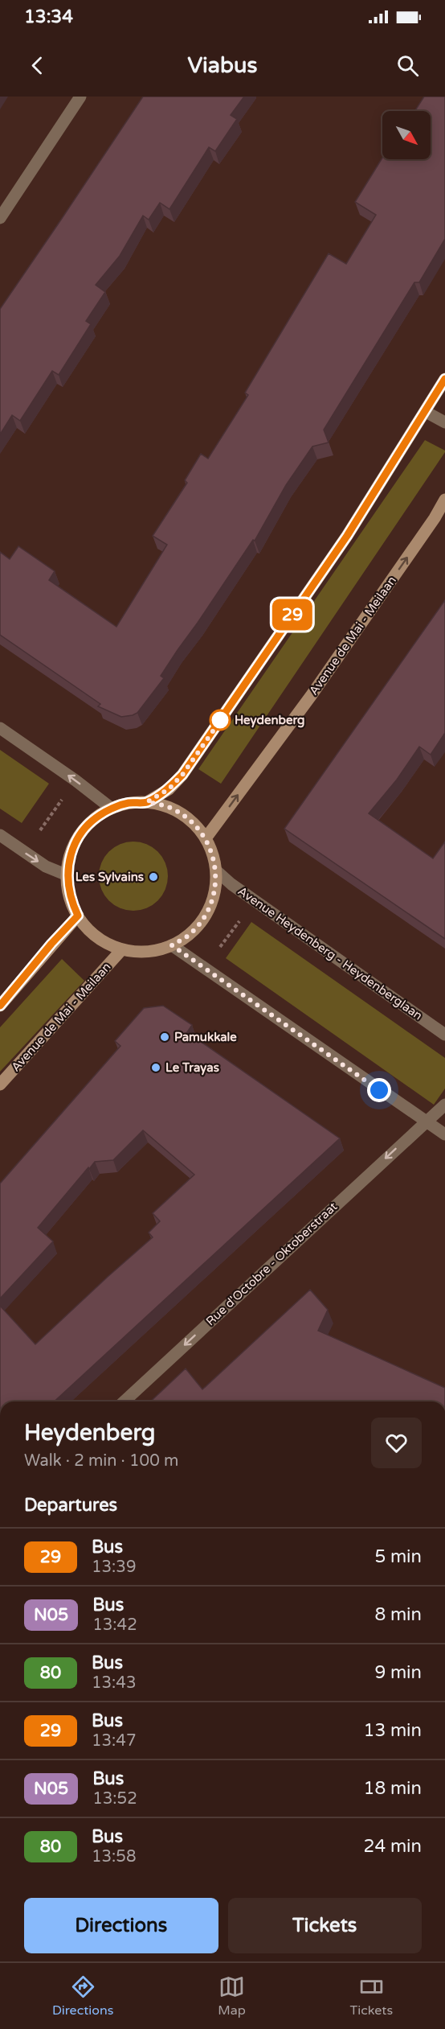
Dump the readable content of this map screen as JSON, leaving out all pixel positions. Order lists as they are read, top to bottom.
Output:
{
  "streets": {
    "street": ["Avenue de Mai - Meilaan", "Avenue Heydenberg - Heydenberglaan", "Rue d'Octobre - Oktoberstraat"]
  },
  "crossings": [
    ["Avenue de Mai - Meilaan", "Avenue Heydenberg - Heydenberglaan"]
  ],
  "one_way": ["Rue d'Octobre - Oktoberstraat"],
  "places": [
    "Heydenberg",
    "Les Sylvains",
    "Pamukkale",
    "Le Trayas"
  ],
  "lines": ["bus line 29"],
  "north": "bottom right",
  "page": {
    "status": "13:34",
    "header": "Viabus",
    "on_map": "29",
    "heading": [
      ["Heydenberg", "Walk · 2 min · 100 m"],
      "Departures"
    ],
    "list": [
      {
        "mark": "29",
        "name": "Bus",
        "note": "13:39",
        "value": "5 min"
      },
      {
        "mark": "N05",
        "name": "Bus",
        "note": "13:42",
        "value": "8 min"
      },
      {
        "mark": "80",
        "name": "Bus",
        "note": "13:43",
        "value": "9 min"
      },
      {
        "mark": "29",
        "name": "Bus",
        "note": "13:47",
        "value": "13 min"
      },
      {
        "mark": "N05",
        "name": "Bus",
        "note": "13:52",
        "value": "18 min"
      },
      {
        "mark": "80",
        "name": "Bus",
        "note": "13:58",
        "value": "24 min"
      }
    ],
    "buttons": ["Directions", "Tickets"],
    "tabs": ["Directions", "Map", "Tickets"]
  }
}
